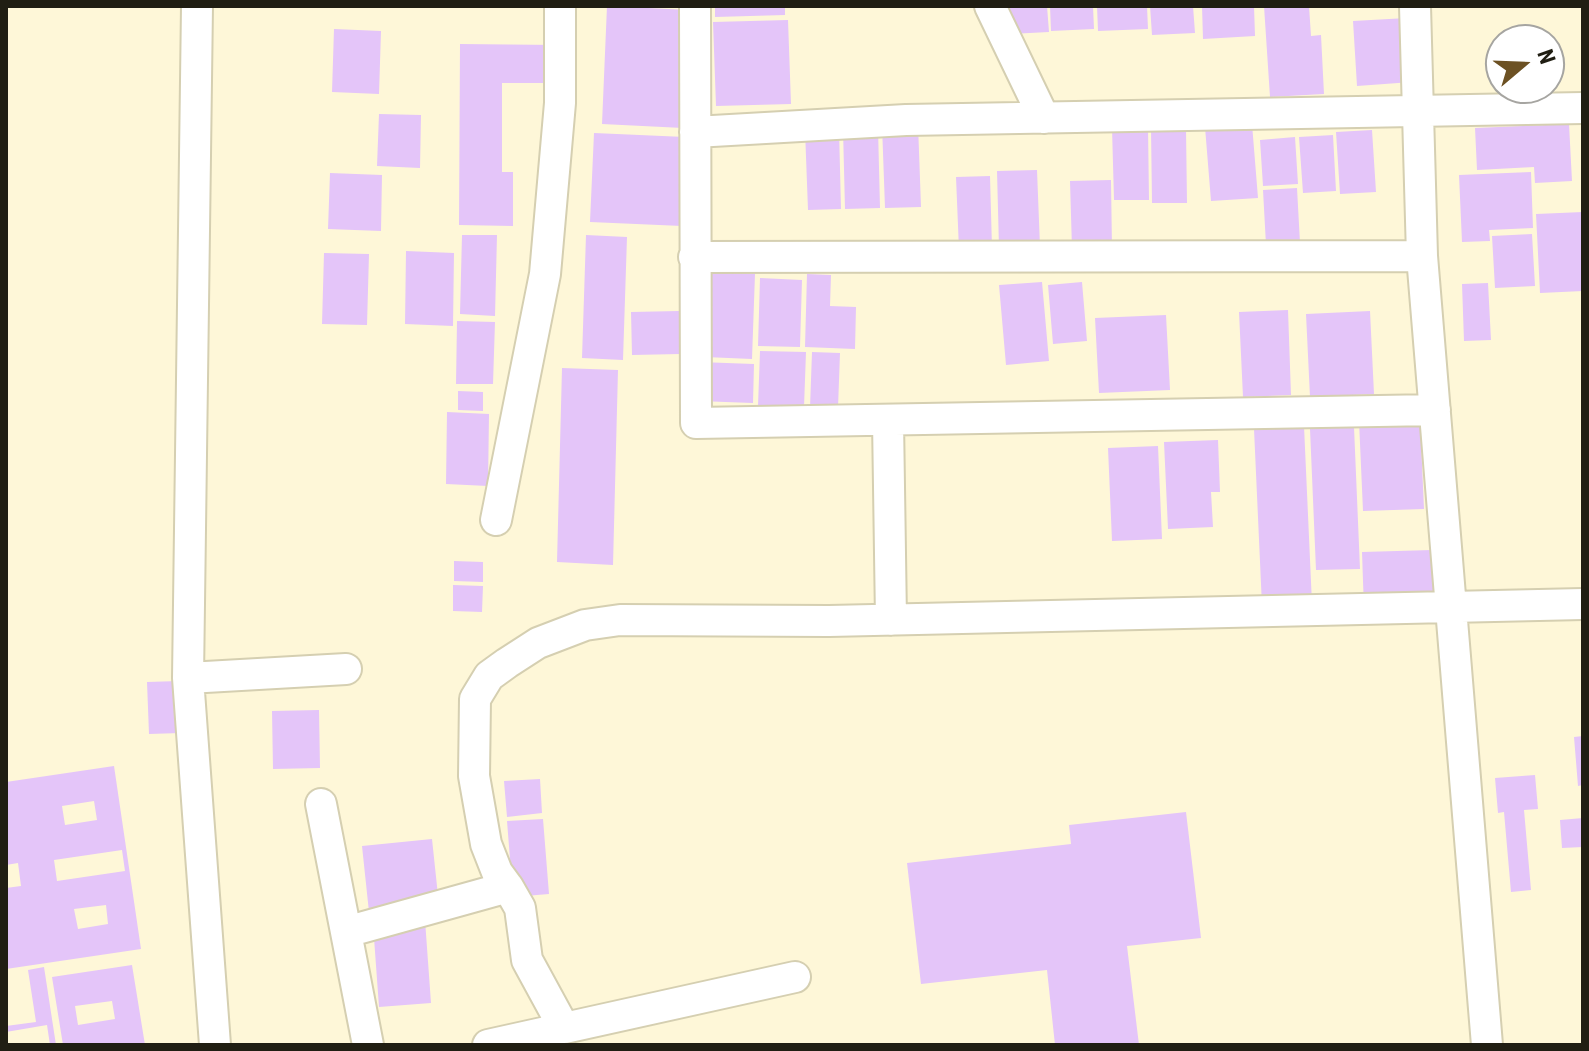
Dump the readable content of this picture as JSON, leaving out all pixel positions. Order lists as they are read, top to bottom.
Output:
{
  "north": "right"
}
